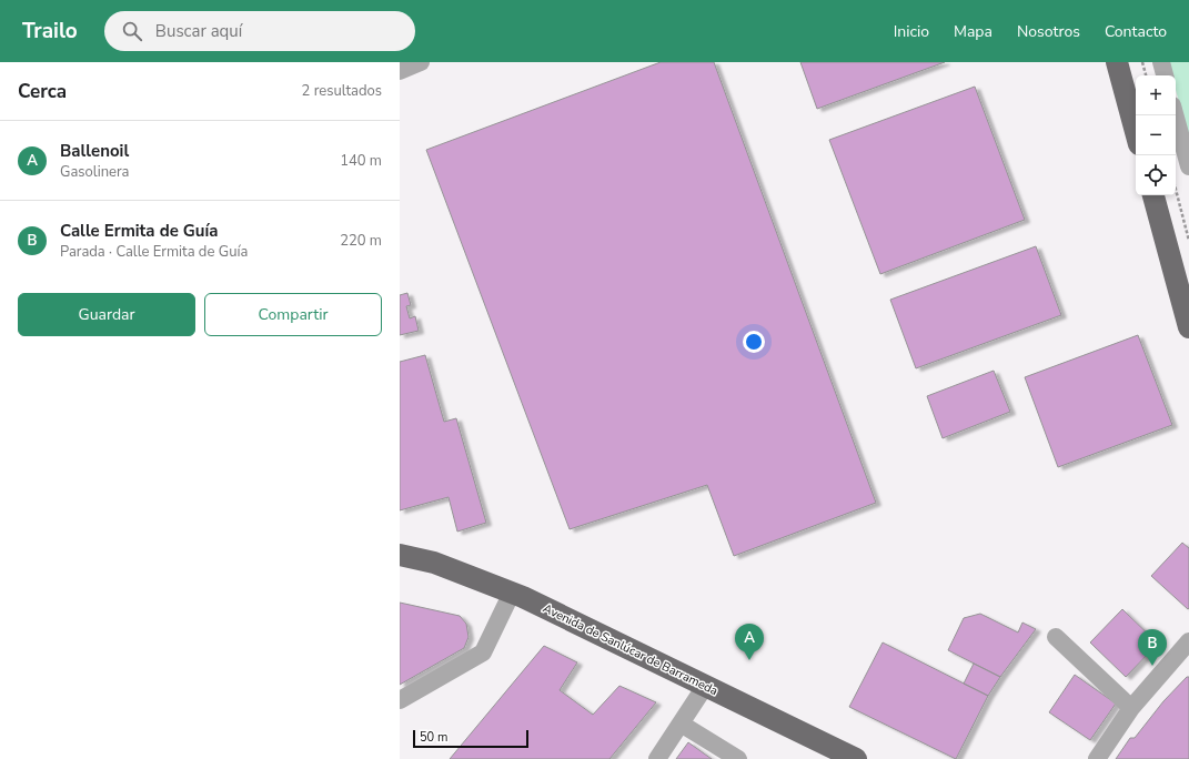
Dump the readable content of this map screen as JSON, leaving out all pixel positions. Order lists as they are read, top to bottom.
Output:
{
  "streets": {
    "main road": ["Avenida de Sanlúcar de Barrameda"]
  },
  "scale_bar": "50 m",
  "page": {
    "header": "Trailo",
    "search": "Buscar aquí",
    "nav": [
      "Inicio",
      "Mapa",
      "Nosotros",
      "Contacto"
    ],
    "heading": ["Cerca", "2 resultados"],
    "map_buttons": ["+", "−"],
    "list": [
      {
        "mark": "A",
        "name": "Ballenoil",
        "note": "Gasolinera",
        "value": "140 m"
      },
      {
        "mark": "B",
        "name": "Calle Ermita de Guía",
        "note": "Parada · Calle Ermita de Guía",
        "value": "220 m"
      }
    ],
    "buttons": ["Guardar", "Compartir"],
    "pins": ["A", "B"],
    "scale": "50 m"
  }
}
